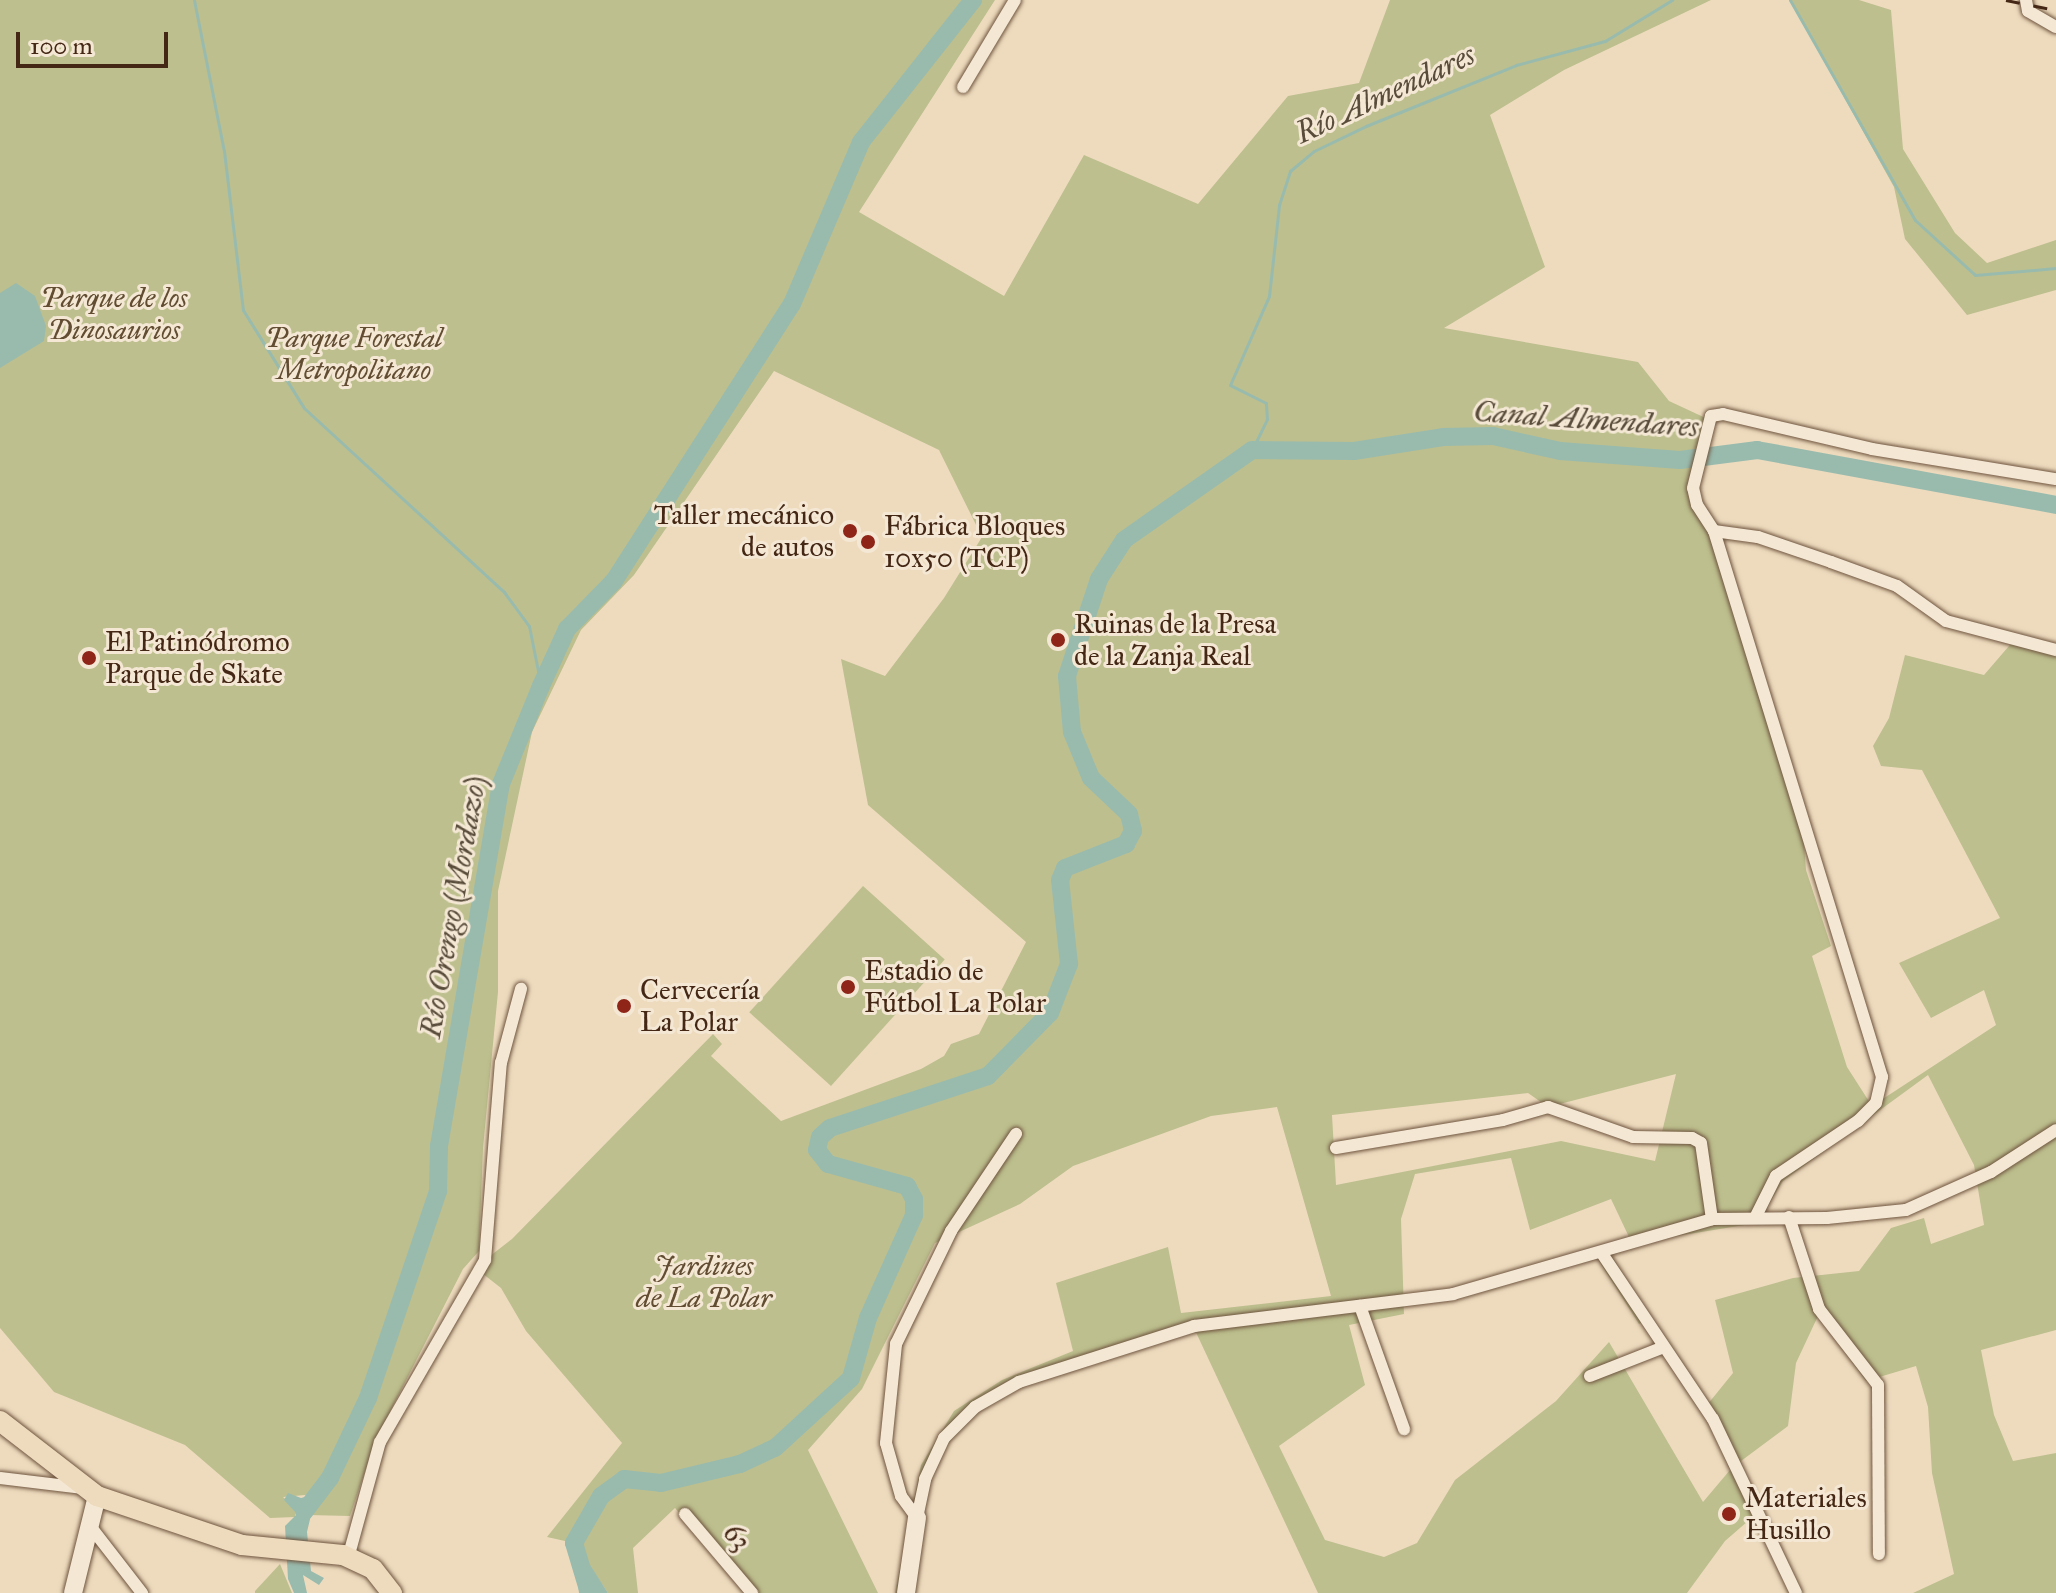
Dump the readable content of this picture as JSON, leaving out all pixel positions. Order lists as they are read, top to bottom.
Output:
{
  "streets": {
    "street": ["63"]
  },
  "water": ["Río Almendares", "Canal Almendares", "Río Orengo (Mordazo)"],
  "parks": ["Parque de los Dinosaurios", "Parque Forestal Metropolitano", "Jardines de La Polar"],
  "places": [
    "Taller mecánico de autos",
    "Fábrica Bloques 10x50 (TCP)",
    "Ruinas de la Presa de la Zanja Real",
    "El Patinódromo Parque de Skate",
    "Estadio de Fútbol La Polar",
    "Cervecería La Polar",
    "Materiales Husillo"
  ],
  "scale_bar": "100 m"
}
